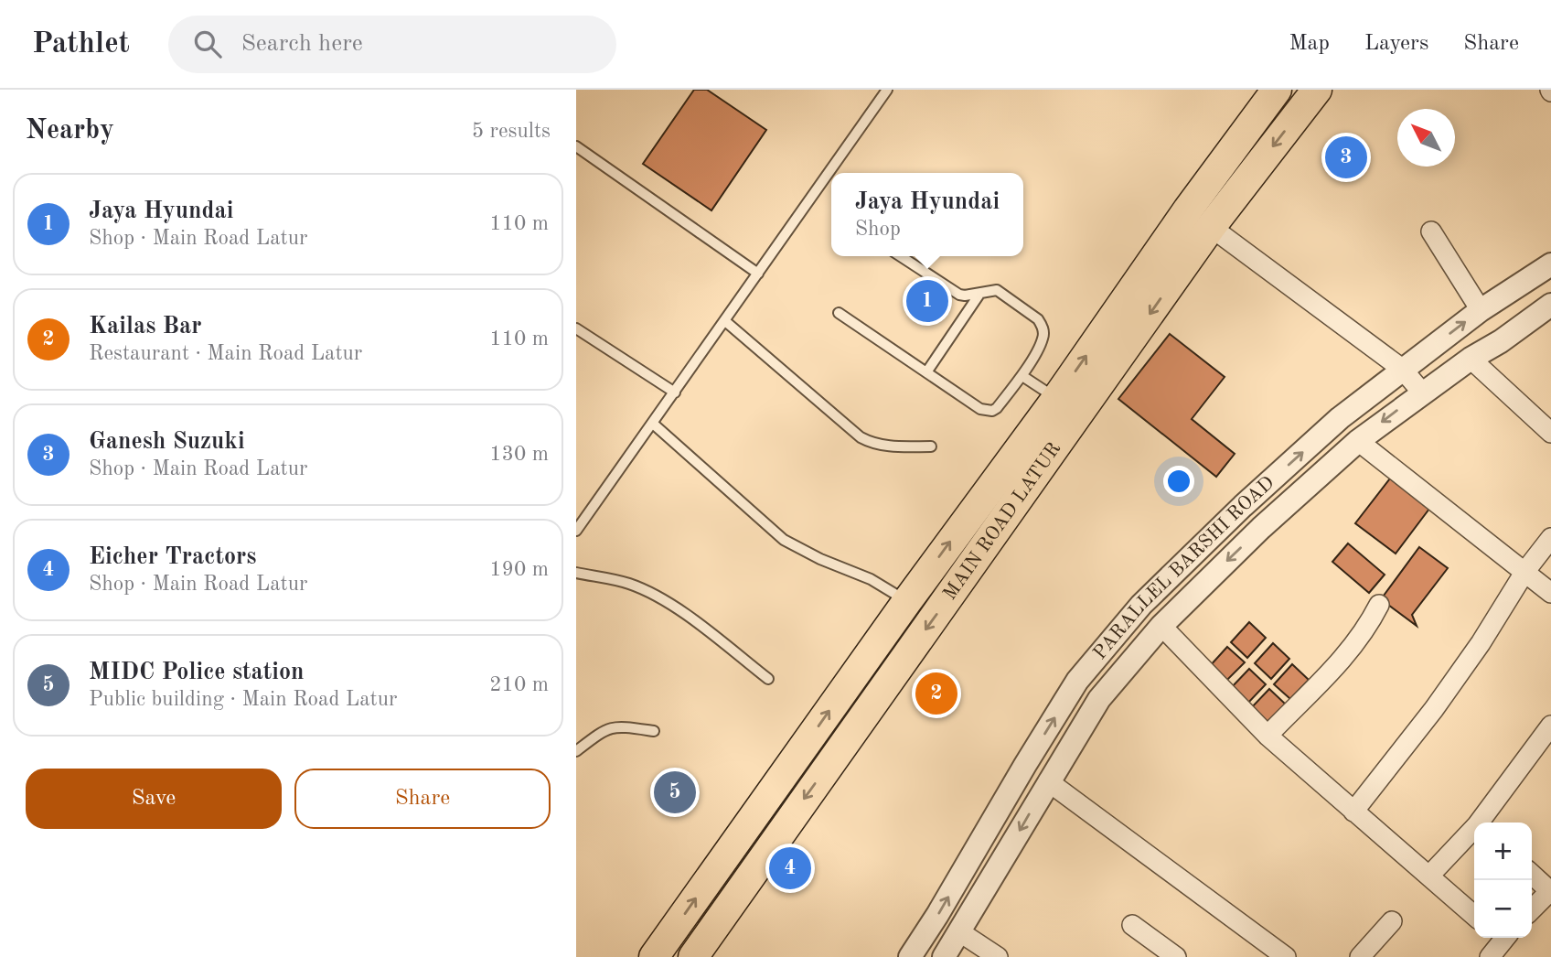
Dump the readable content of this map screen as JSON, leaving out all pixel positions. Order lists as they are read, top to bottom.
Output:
{
  "streets": {
    "main road": ["MAIN ROAD LATUR"],
    "street": ["PARALLEL BARSHI ROAD"]
  },
  "north": "top left",
  "page": {
    "header": "Pathlet",
    "search": "Search here",
    "nav": ["Map", "Layers", "Share"],
    "heading": ["Nearby", "5 results"],
    "pins": [
      "3",
      "1",
      "2",
      "5",
      "4"
    ],
    "list": [
      {
        "mark": "1",
        "name": "Jaya Hyundai",
        "note": "Shop · Main Road Latur",
        "value": "110 m"
      },
      {
        "mark": "2",
        "name": "Kailas Bar",
        "note": "Restaurant · Main Road Latur",
        "value": "110 m"
      },
      {
        "mark": "3",
        "name": "Ganesh Suzuki",
        "note": "Shop · Main Road Latur",
        "value": "130 m"
      },
      {
        "mark": "4",
        "name": "Eicher Tractors",
        "note": "Shop · Main Road Latur",
        "value": "190 m"
      },
      {
        "mark": "5",
        "name": "MIDC Police station",
        "note": "Public building · Main Road Latur",
        "value": "210 m"
      }
    ],
    "popup": ["Jaya Hyundai", "Shop"],
    "buttons": ["Save", "Share"],
    "map_buttons": ["+", "−"]
  }
}
